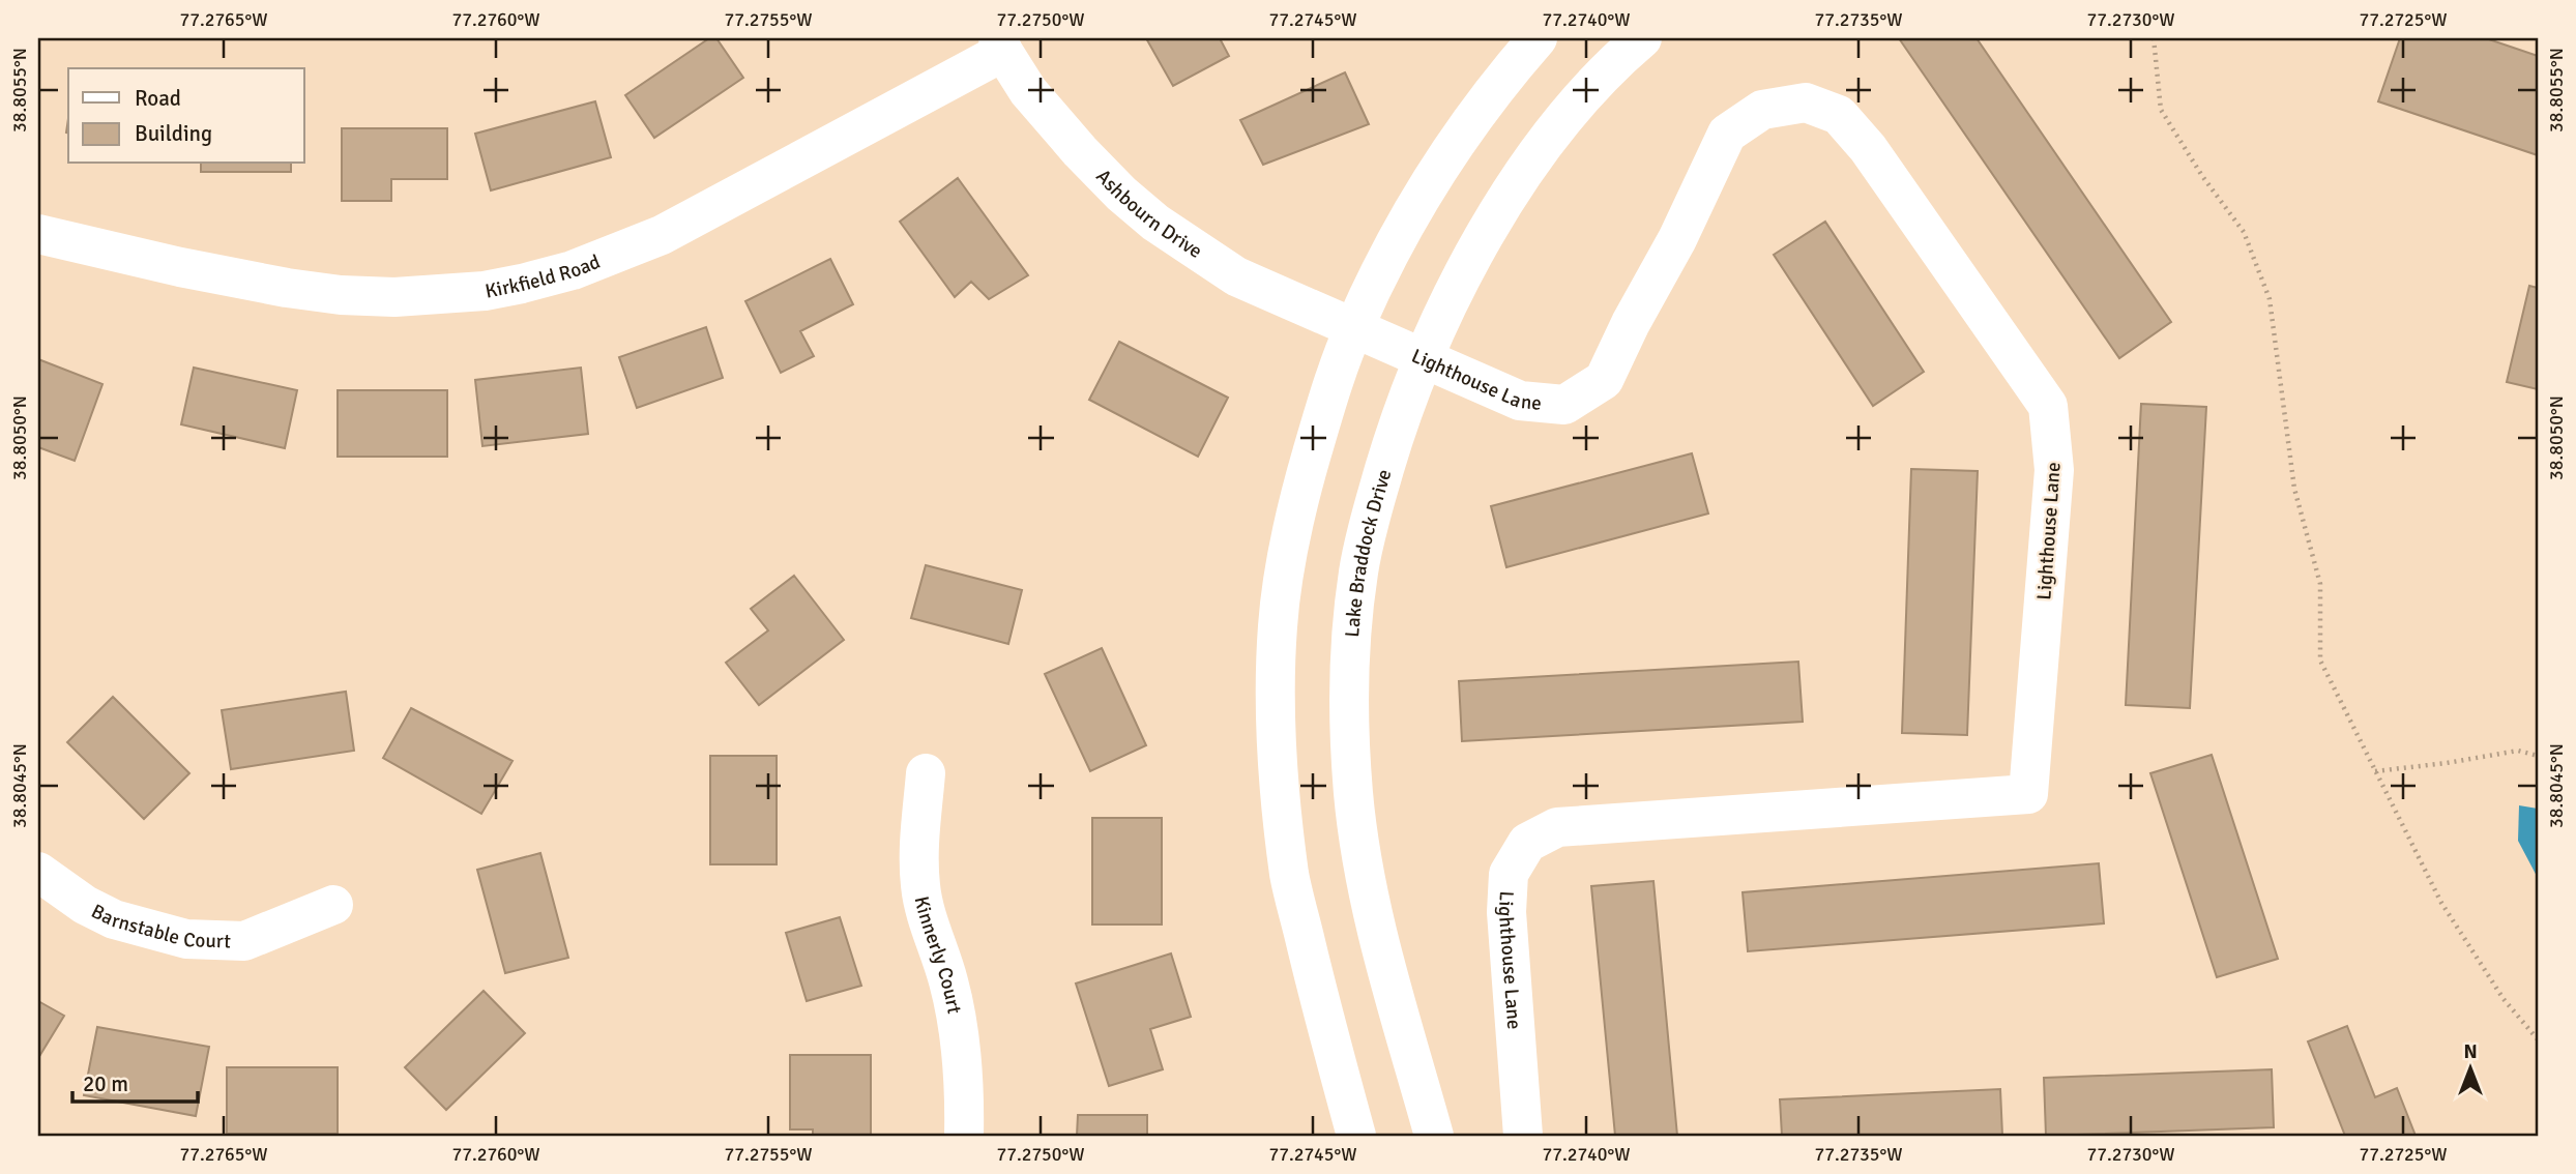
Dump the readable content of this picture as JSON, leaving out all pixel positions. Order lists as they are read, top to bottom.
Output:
{
  "streets": {
    "street": [
      "Ashbourn Drive",
      "Kirkfield Road",
      "Lighthouse Lane",
      "Lake Braddock Drive",
      "Barnstable Court",
      "Kinnerly Court"
    ]
  },
  "crossings": [
    ["Ashbourn Drive", "Kirkfield Road"],
    ["Ashbourn Drive", "Lighthouse Lane"],
    ["Lighthouse Lane", "Lake Braddock Drive"]
  ],
  "legend": ["Road", "Building"],
  "scale_bar": "20 m",
  "north": "top",
  "coordinates": [
    "77.2765°W",
    "77.2760°W",
    "77.2755°W",
    "77.2750°W",
    "77.2745°W",
    "77.2740°W",
    "77.2735°W",
    "77.2730°W",
    "77.2725°W",
    "38.8055°N",
    "38.8050°N",
    "38.8045°N"
  ]
}
